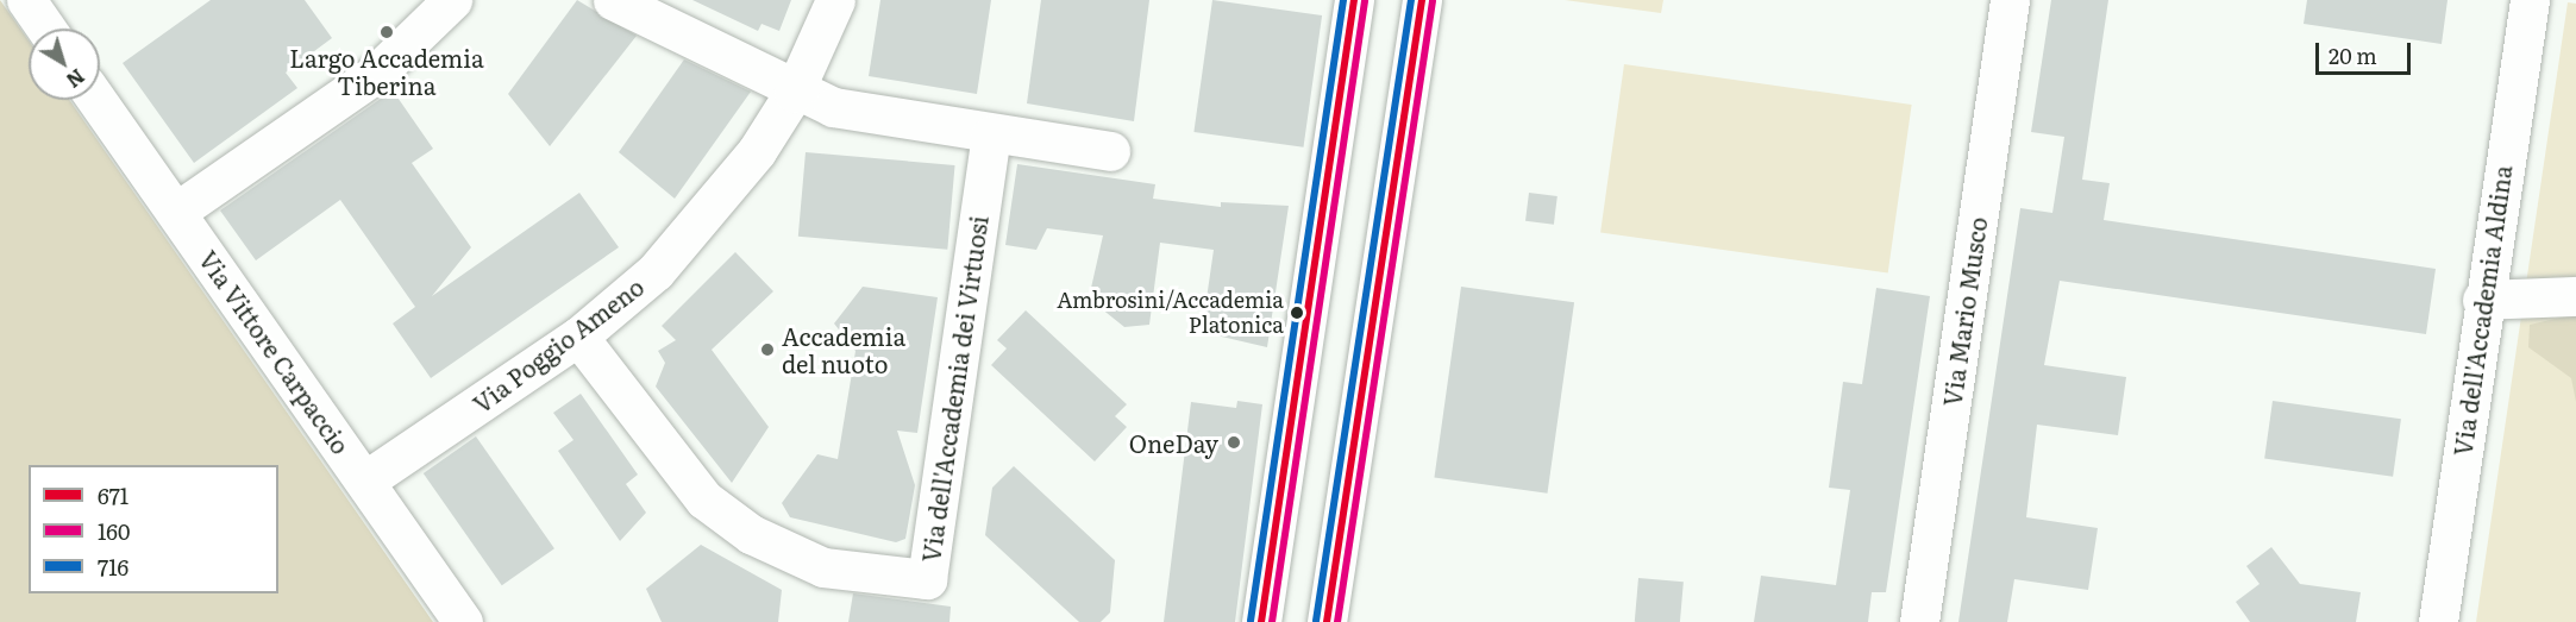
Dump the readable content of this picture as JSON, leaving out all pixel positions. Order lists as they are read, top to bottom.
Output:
{
  "streets": {
    "street": [
      "Via dell'Accademia Aldina",
      "Via Mario Musco",
      "Via Poggio Ameno",
      "Via Vittore Carpaccio",
      "Via dell'Accademia dei Virtuosi"
    ]
  },
  "crossings": [
    ["Via Poggio Ameno", "Via Vittore Carpaccio"],
    ["Via Poggio Ameno", "Via dell'Accademia dei Virtuosi"]
  ],
  "places": [
    "Largo Accademia Tiberina",
    "Ambrosini/Accademia Platonica",
    "Accademia del nuoto",
    "OneDay"
  ],
  "lines": ["transit line 671", "transit line 716", "transit line 160"],
  "legend": ["671", "160", "716"],
  "scale_bar": "20 m",
  "north": "bottom right"
}
